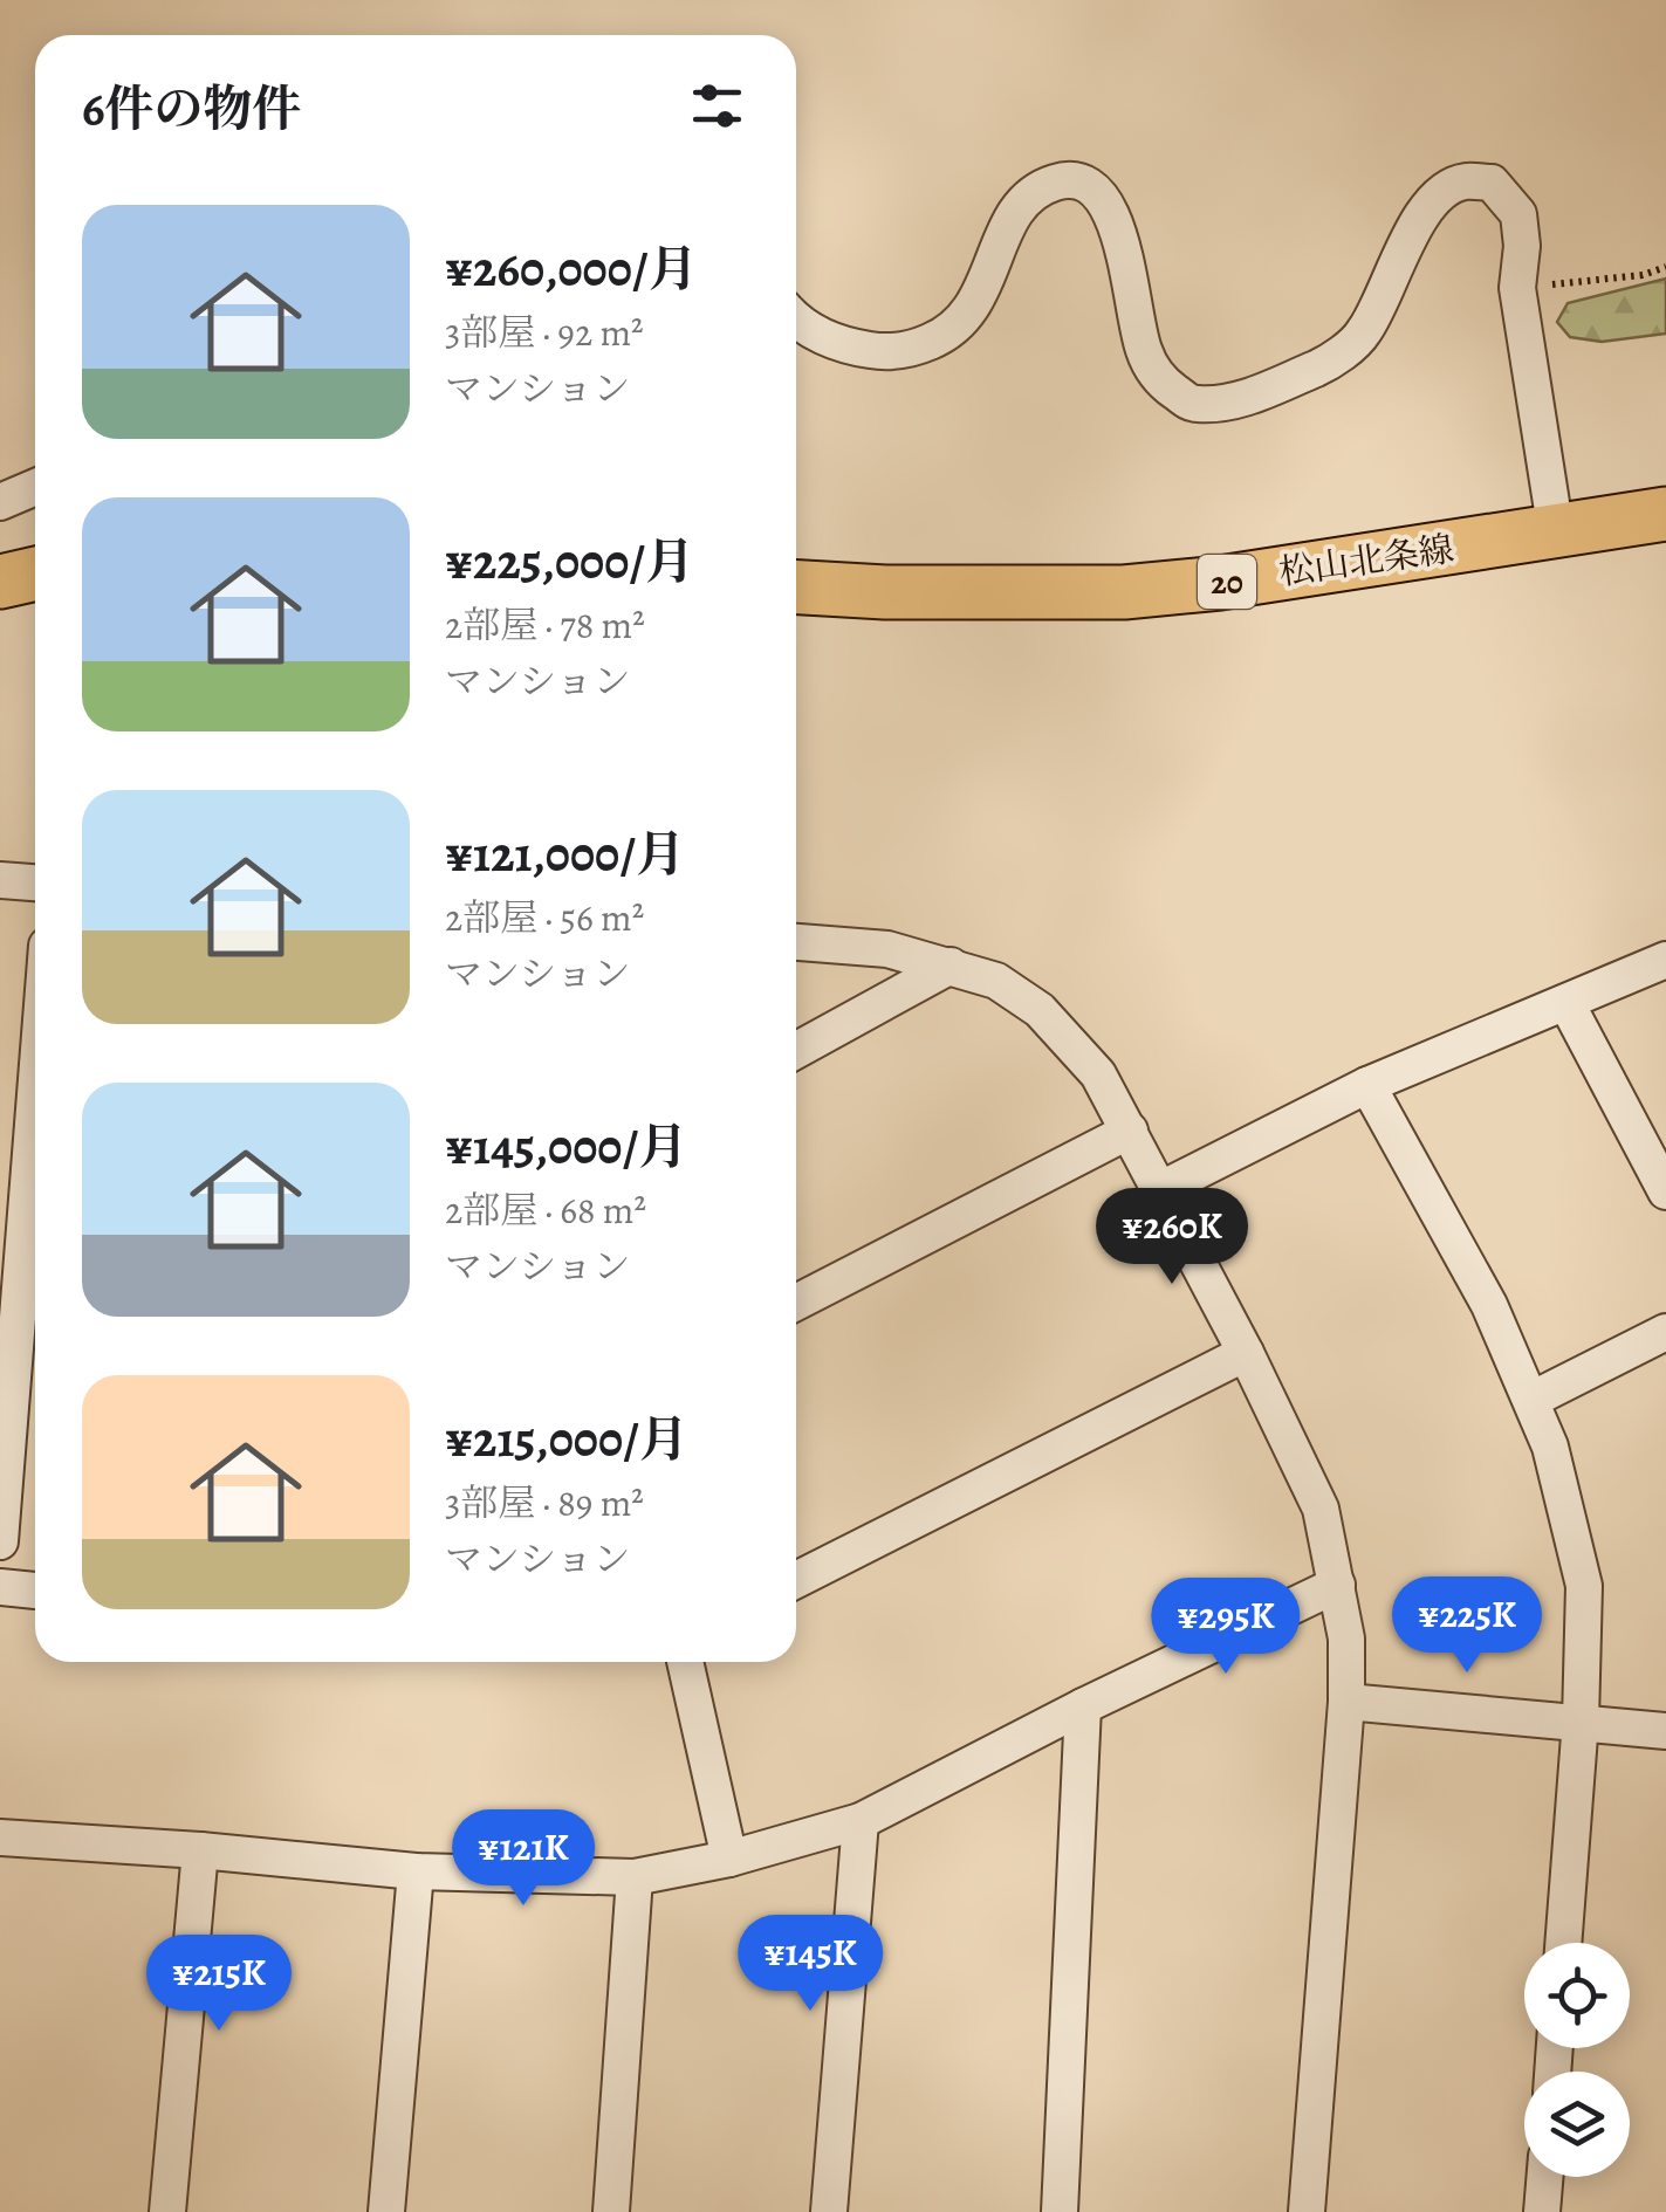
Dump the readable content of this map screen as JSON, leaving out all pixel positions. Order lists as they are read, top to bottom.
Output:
{
  "streets": {
    "main road": ["松山北条線", "20"]
  },
  "page": {
    "heading": "6件の物件",
    "list": [
      {
        "name": "¥260,000/月",
        "note": "3部屋 · 92 m² · マンション"
      },
      {
        "name": "¥225,000/月",
        "note": "2部屋 · 78 m² · マンション"
      },
      {
        "name": "¥121,000/月",
        "note": "2部屋 · 56 m² · マンション"
      },
      {
        "name": "¥145,000/月",
        "note": "2部屋 · 68 m² · マンション"
      },
      {
        "name": "¥215,000/月",
        "note": "3部屋 · 89 m² · マンション"
      }
    ],
    "price": [
      "¥260K",
      "¥225K",
      "¥295K",
      "¥121K",
      "¥145K",
      "¥215K"
    ]
  }
}
